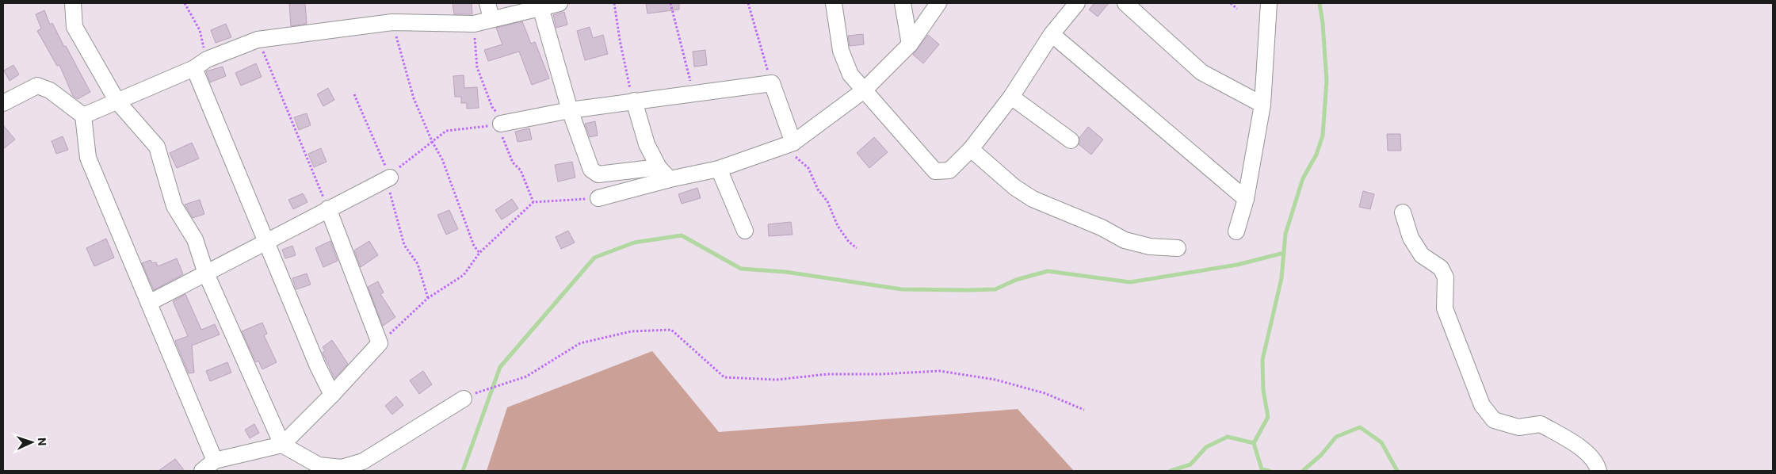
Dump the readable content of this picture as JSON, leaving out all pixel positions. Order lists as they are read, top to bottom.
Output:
{
  "north": "right"
}
